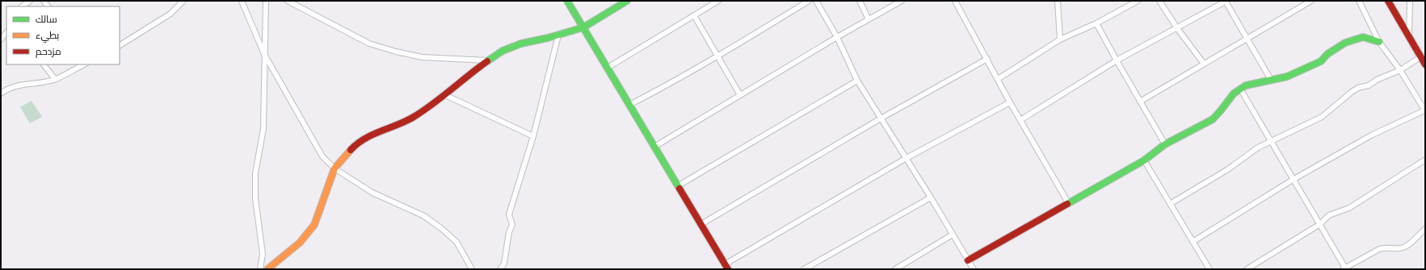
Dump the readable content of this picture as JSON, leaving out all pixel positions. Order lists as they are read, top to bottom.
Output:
{
  "legend": ["سالك", "بطيء", "مزدحم"]
}
